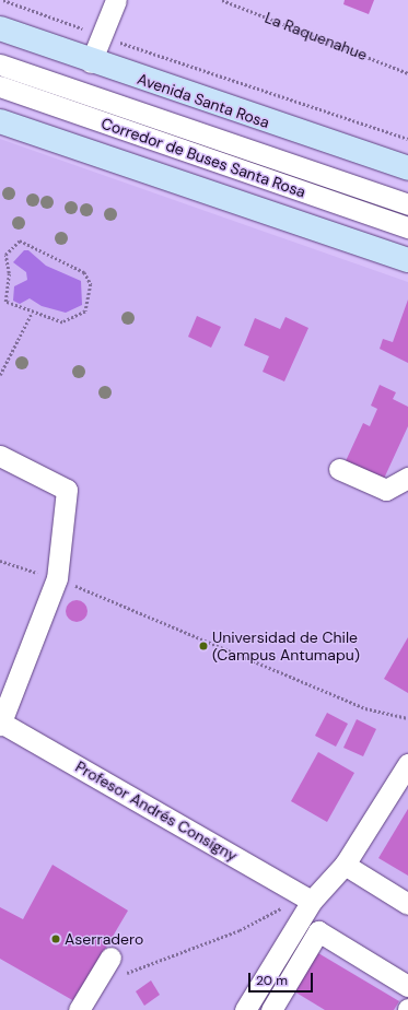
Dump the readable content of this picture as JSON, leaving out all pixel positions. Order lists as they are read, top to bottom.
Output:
{
  "streets": {
    "main road": ["Avenida Santa Rosa"],
    "lane": ["Corredor de Buses Santa Rosa", "Profesor Andrés Consigny"],
    "path": ["La Raquenahue"]
  },
  "places": ["Universidad de Chile (Campus Antumapu)", "Aserradero"],
  "scale_bar": "20 m"
}
